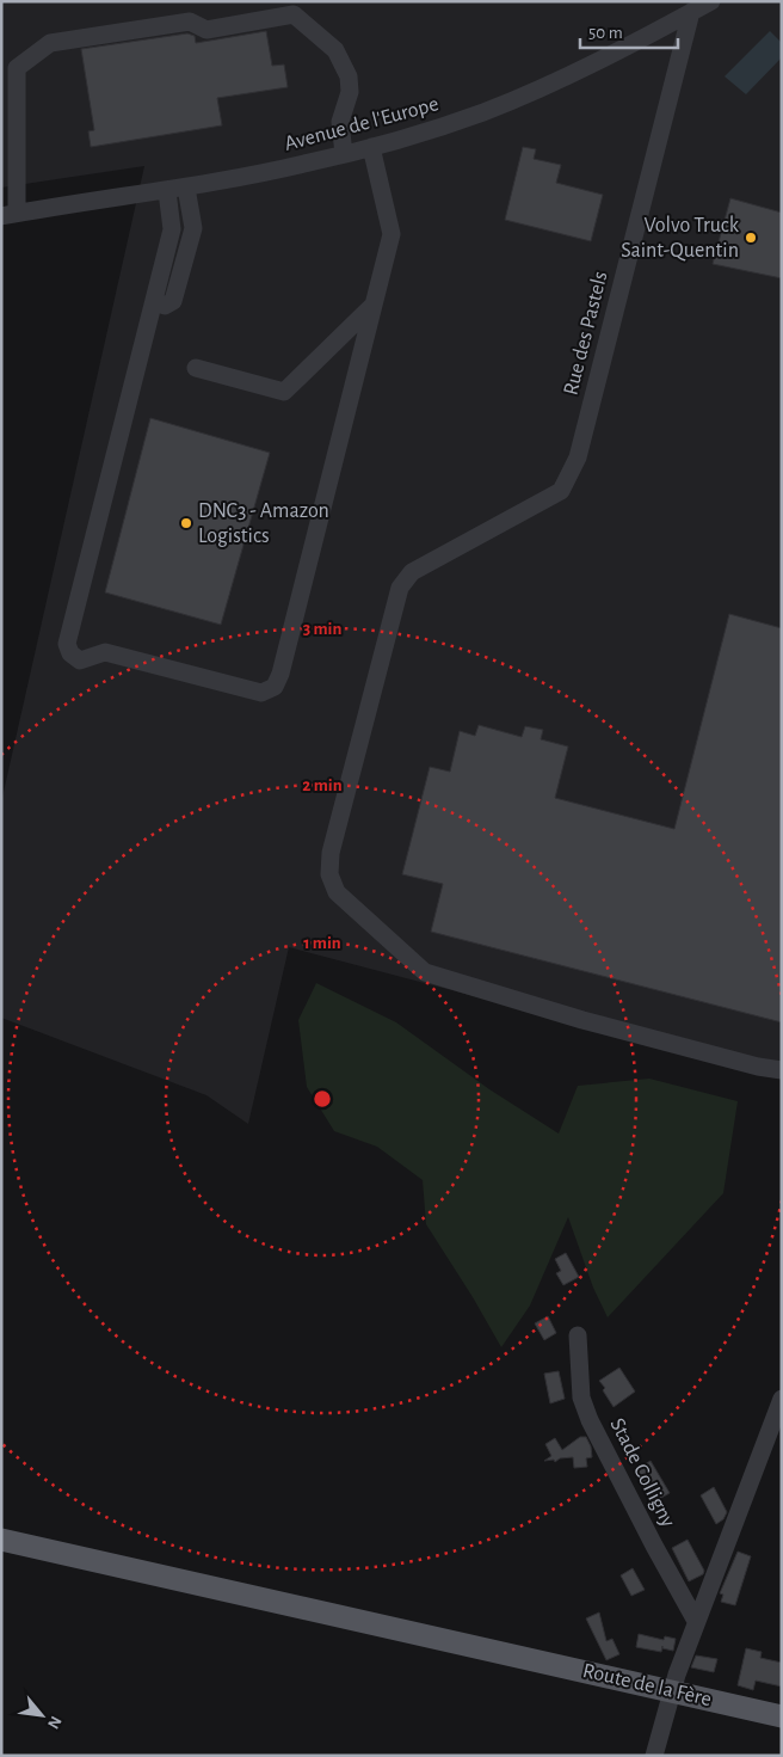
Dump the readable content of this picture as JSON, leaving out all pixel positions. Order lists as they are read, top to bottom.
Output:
{
  "streets": {
    "main road": ["Route de la Fère"],
    "street": ["Avenue de l'Europe", "Rue des Pastels", "Stade Colligny"]
  },
  "crossings": [
    ["Avenue de l'Europe", "Rue des Pastels"]
  ],
  "places": ["Volvo Truck Saint-Quentin", "DNC3 - Amazon Logistics"],
  "scale_bar": "50 m",
  "north": "bottom right",
  "rings": ["3 min", "2 min", "1 min"]
}
